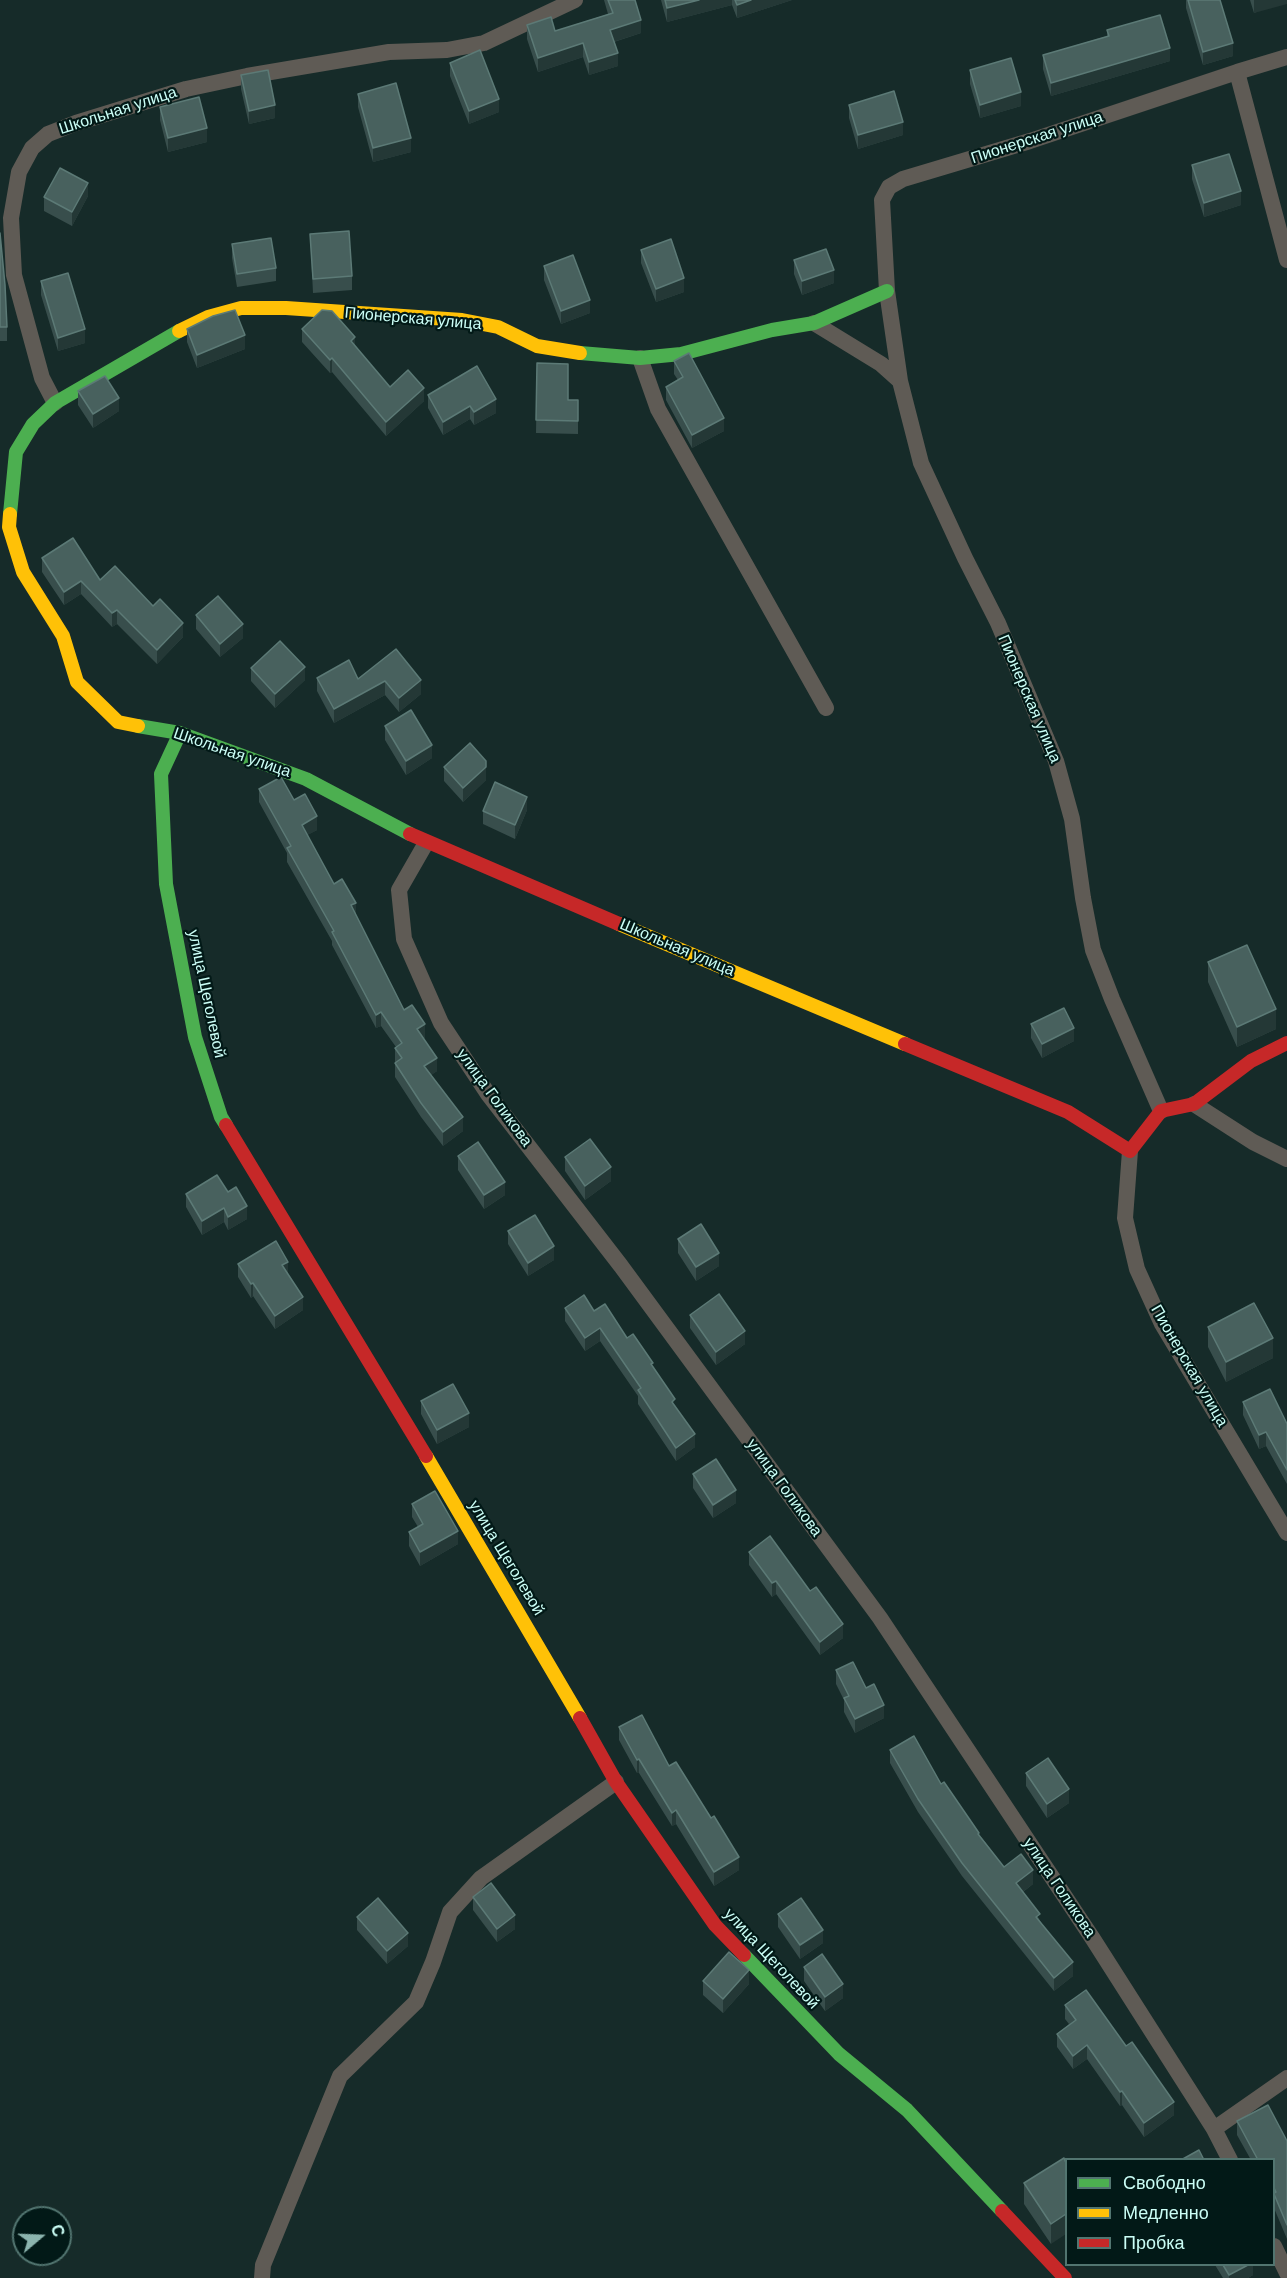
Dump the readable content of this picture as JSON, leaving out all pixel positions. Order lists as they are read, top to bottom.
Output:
{
  "streets": {
    "street": [
      "Школьная улица",
      "Пионерская улица",
      "улица Щеголевой",
      "улица Голикова"
    ]
  },
  "crossings": [
    ["Школьная улица", "Пионерская улица"],
    ["Школьная улица", "улица Щеголевой"],
    ["Школьная улица", "улица Голикова"]
  ],
  "legend": ["Свободно", "Медленно", "Пробка"],
  "north": "right"
}
